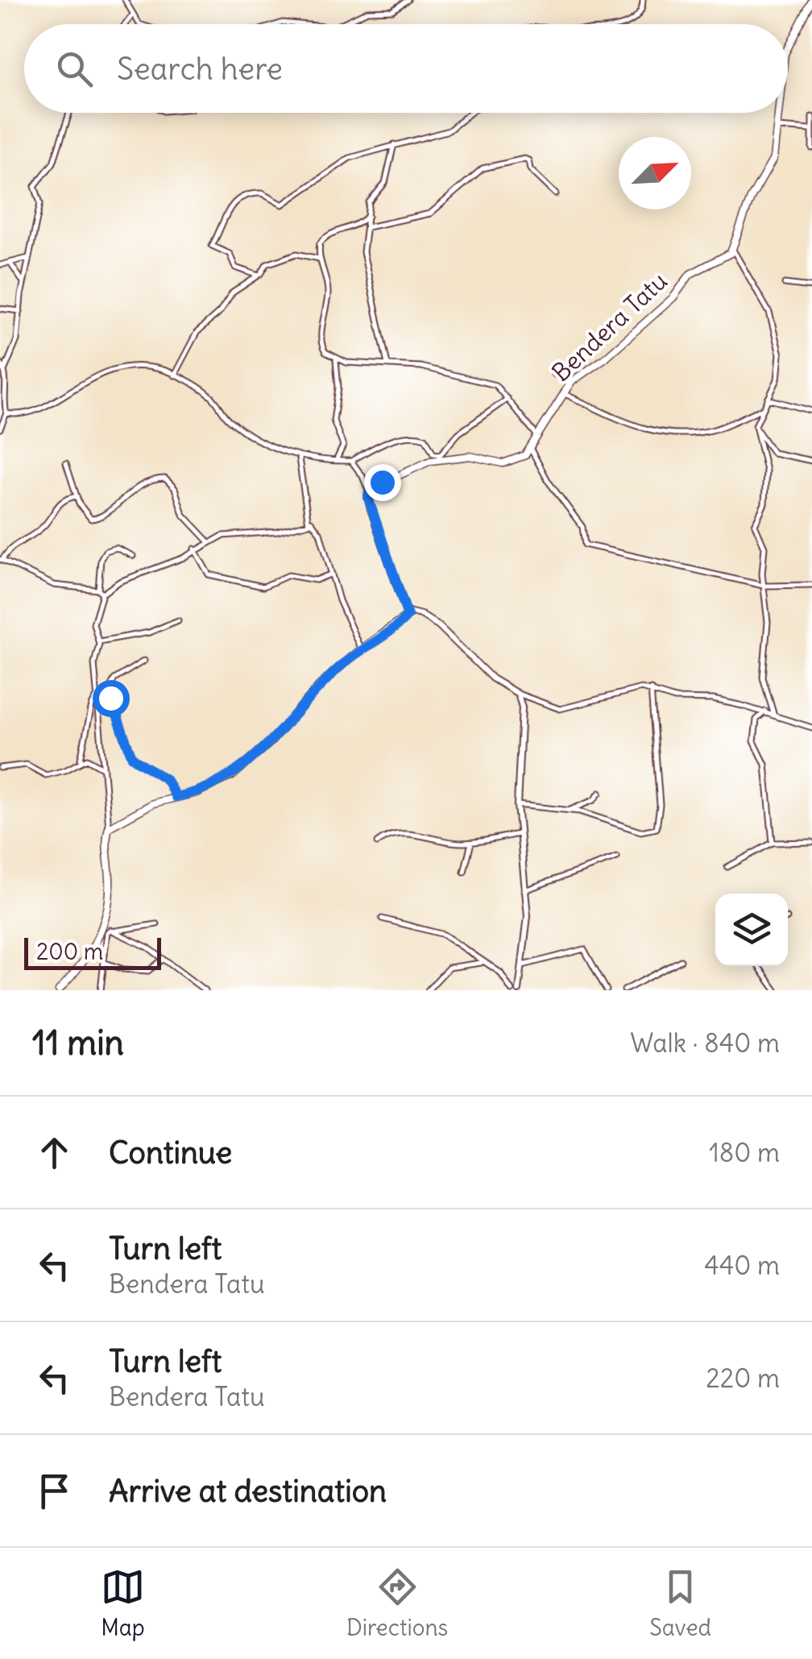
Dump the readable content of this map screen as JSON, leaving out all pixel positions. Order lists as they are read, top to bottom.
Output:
{
  "streets": {
    "main road": ["Bendera Tatu"]
  },
  "scale_bar": "200 m",
  "north": "top right",
  "page": {
    "search": "Search here",
    "scale": "200 m",
    "heading": ["11 min", "Walk · 840 m"],
    "list": [
      ["Continue", "180 m"],
      ["Turn left", "Bendera Tatu", "440 m"],
      ["Turn left", "Bendera Tatu", "220 m"],
      "Arrive at destination"
    ],
    "nav": ["Map", "Directions", "Saved"]
  }
}
